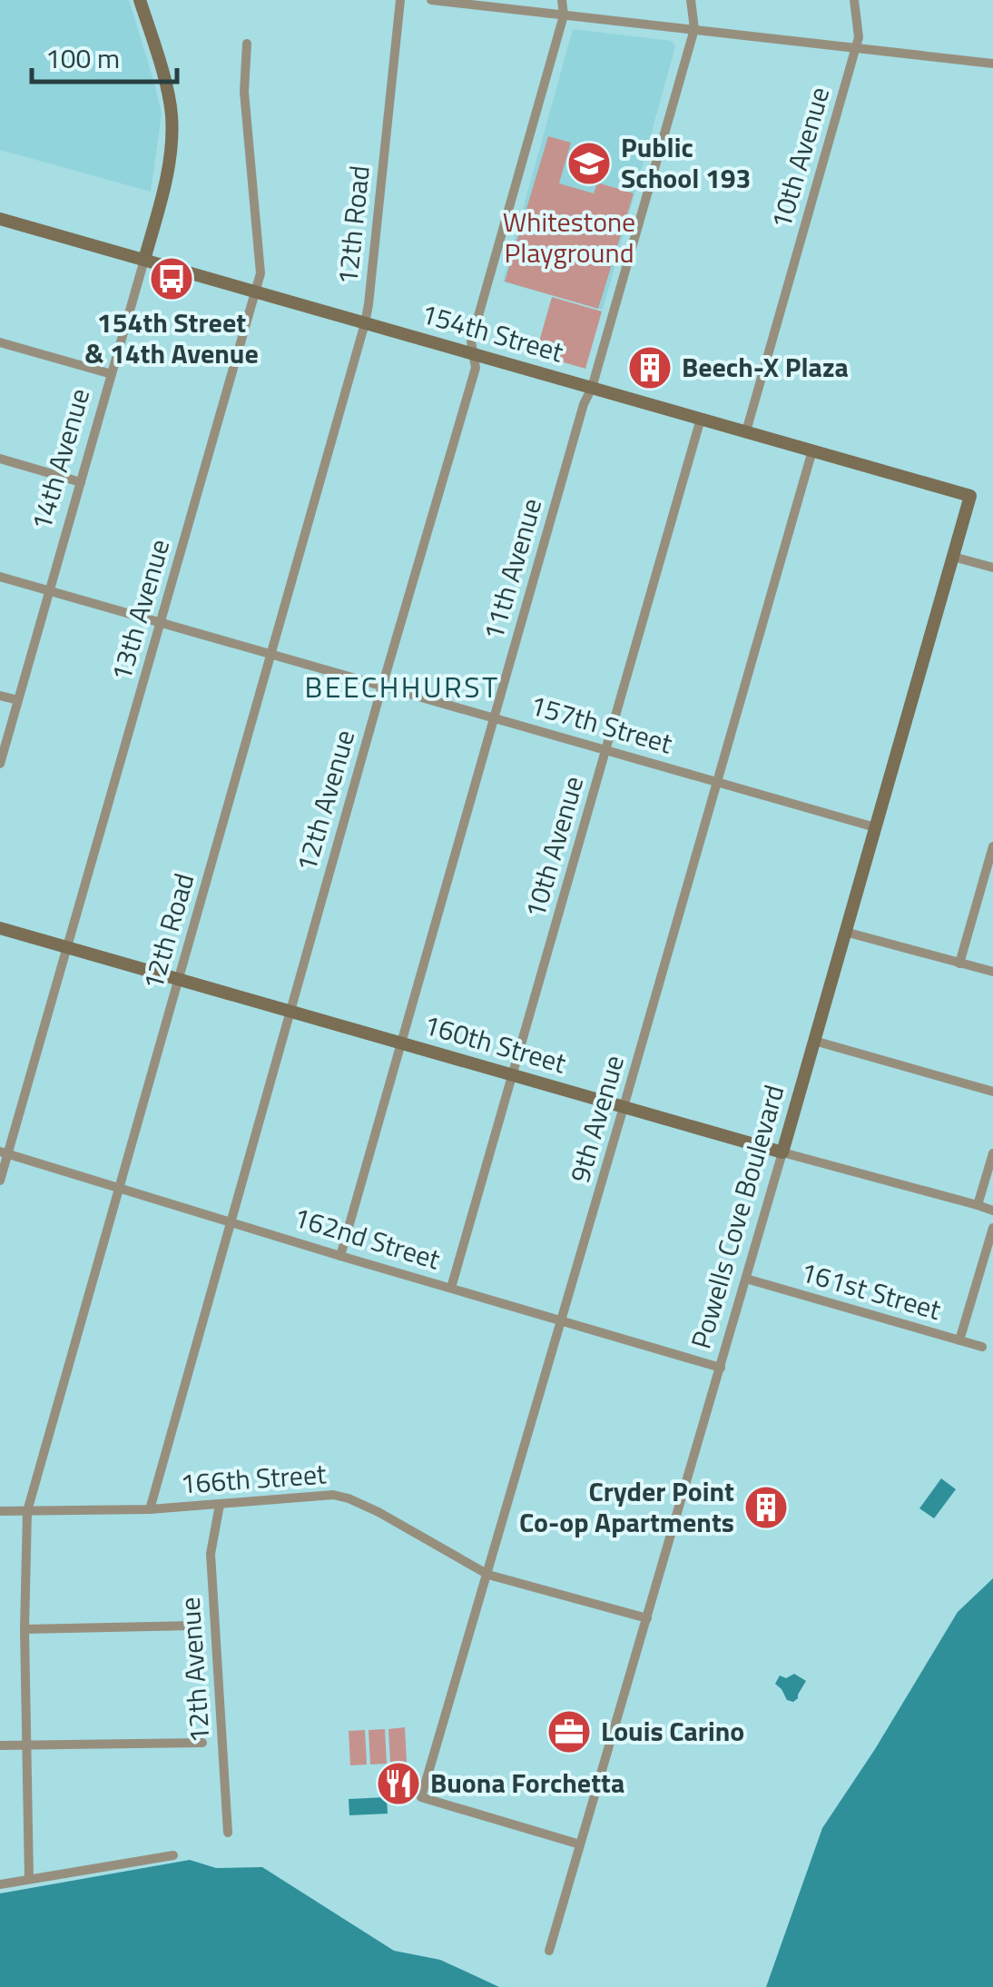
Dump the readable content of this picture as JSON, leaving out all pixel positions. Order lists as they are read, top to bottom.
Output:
{
  "streets": {
    "street": [
      "10th Avenue",
      "12th Road",
      "154th Street",
      "14th Avenue",
      "11th Avenue",
      "13th Avenue",
      "157th Street",
      "12th Avenue",
      "160th Street",
      "9th Avenue",
      "Powells Cove Boulevard",
      "162nd Street",
      "161st Street",
      "166th Street"
    ]
  },
  "crossings": [
    ["10th Avenue", "154th Street"],
    ["10th Avenue", "157th Street"],
    ["10th Avenue", "160th Street"],
    ["10th Avenue", "162nd Street"],
    ["12th Road", "154th Street"],
    ["12th Road", "157th Street"],
    ["12th Road", "160th Street"],
    ["12th Road", "162nd Street"],
    ["12th Road", "166th Street"],
    ["154th Street", "14th Avenue"],
    ["154th Street", "11th Avenue"],
    ["154th Street", "13th Avenue"],
    ["154th Street", "12th Avenue"],
    ["154th Street", "9th Avenue"],
    ["154th Street", "Powells Cove Boulevard"],
    ["14th Avenue", "157th Street"],
    ["11th Avenue", "157th Street"],
    ["11th Avenue", "160th Street"],
    ["11th Avenue", "162nd Street"],
    ["13th Avenue", "157th Street"],
    ["13th Avenue", "160th Street"],
    ["13th Avenue", "162nd Street"],
    ["157th Street", "12th Avenue"],
    ["157th Street", "9th Avenue"],
    ["157th Street", "Powells Cove Boulevard"],
    ["12th Avenue", "160th Street"],
    ["12th Avenue", "162nd Street"],
    ["12th Avenue", "166th Street"],
    ["160th Street", "9th Avenue"],
    ["160th Street", "Powells Cove Boulevard"],
    ["9th Avenue", "Powells Cove Boulevard"],
    ["9th Avenue", "162nd Street"],
    ["9th Avenue", "166th Street"],
    ["Powells Cove Boulevard", "162nd Street"],
    ["Powells Cove Boulevard", "161st Street"],
    ["Powells Cove Boulevard", "166th Street"]
  ],
  "districts": ["BEECHHURST"],
  "parks": ["Whitestone Playground"],
  "places": {
    "school or university": ["Public School 193"],
    "bus stop": ["154th Street & 14th Avenue"],
    "building": ["Beech-X Plaza", "Cryder Point Co-op Apartments"],
    "office": ["Louis Carino"],
    "restaurant": ["Buona Forchetta"]
  },
  "scale_bar": "100 m"
}
